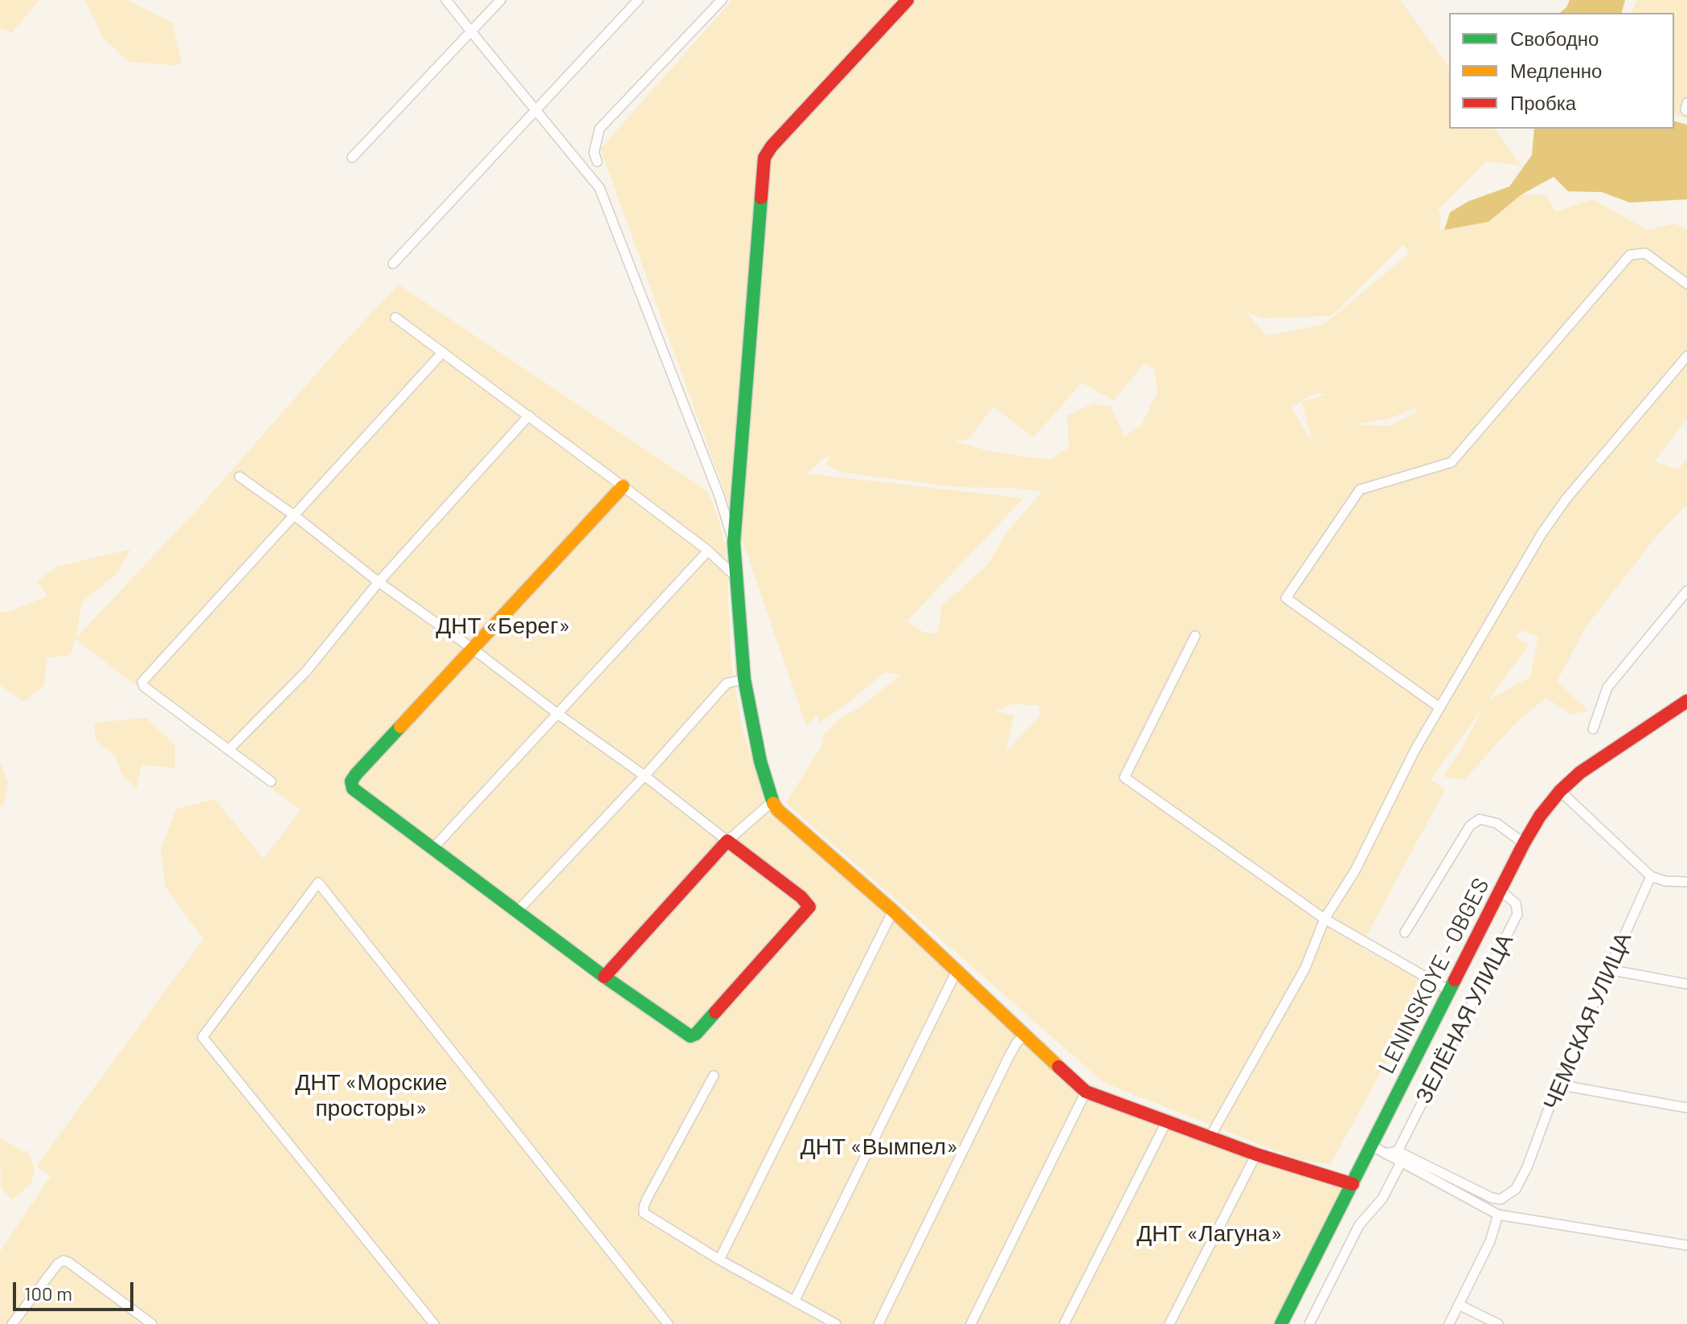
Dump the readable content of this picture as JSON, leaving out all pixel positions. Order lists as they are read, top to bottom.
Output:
{
  "streets": {
    "street": ["LENINSKOYE - OBGES", "ЗЕЛЁНАЯ УЛИЦА", "ЧЕМСКАЯ УЛИЦА"]
  },
  "crossings": [
    ["LENINSKOYE - OBGES", "ЗЕЛЁНАЯ УЛИЦА"],
    ["ЗЕЛЁНАЯ УЛИЦА", "ЧЕМСКАЯ УЛИЦА"]
  ],
  "parks": [
    "ДНТ «Берег»",
    "ДНТ «Морские просторы»",
    "ДНТ «Вымпел»",
    "ДНТ «Лагуна»"
  ],
  "legend": ["Свободно", "Медленно", "Пробка"],
  "scale_bar": "100 m"
}
